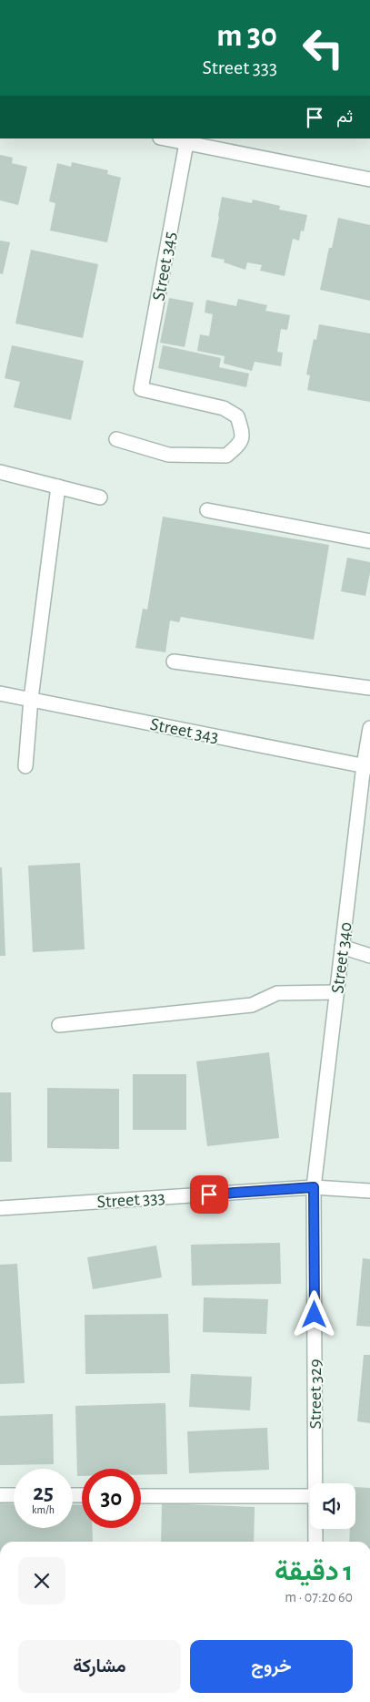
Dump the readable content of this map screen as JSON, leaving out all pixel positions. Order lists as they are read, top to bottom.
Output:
{
  "streets": {
    "street": [
      "Street 345",
      "Street 343",
      "Street 340",
      "Street 333",
      "Street 329"
    ]
  },
  "crossings": [
    ["Street 343", "Street 340"],
    ["Street 340", "Street 333"],
    ["Street 340", "Street 329"],
    ["Street 333", "Street 329"]
  ],
  "page": {
    "turn": ["30 m", "Street 333"],
    "then": "ثم",
    "speed": "25 km/h",
    "limit": "30",
    "heading": ["1 دقيقة", "60 m · 07:20"],
    "buttons": ["خروج", "مشاركة"]
  }
}
